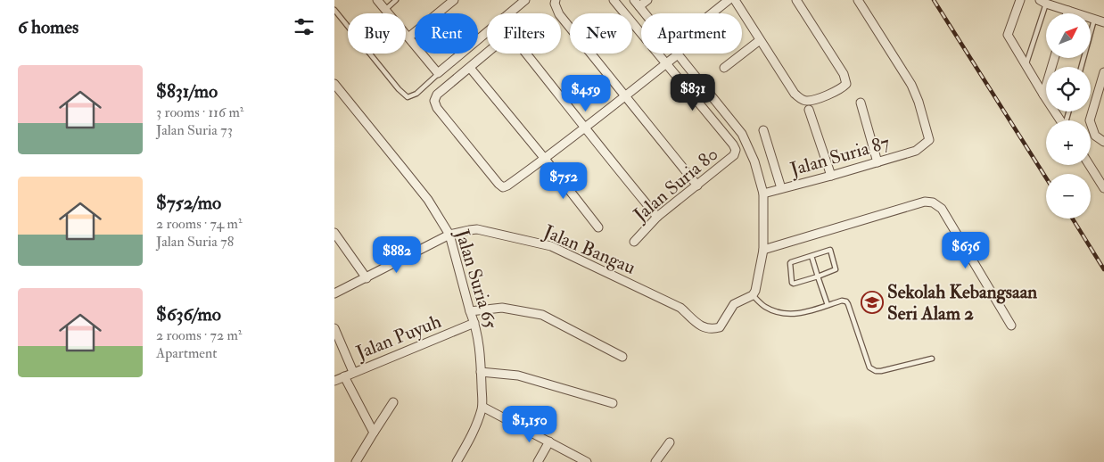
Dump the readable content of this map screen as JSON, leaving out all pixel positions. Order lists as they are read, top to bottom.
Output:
{
  "streets": {
    "street": [
      "Jalan Suria 87",
      "Jalan Suria 80",
      "Jalan Bangau",
      "Jalan Suria 65",
      "Jalan Puyuh"
    ]
  },
  "crossings": [
    ["Jalan Bangau", "Jalan Suria 65"],
    ["Jalan Suria 65", "Jalan Puyuh"]
  ],
  "places": {
    "school or university": ["Sekolah Kebangsaan Seri Alam 2"]
  },
  "north": "top right",
  "page": {
    "heading": "6 homes",
    "map_buttons": ["+", "−"],
    "chip": [
      "Buy",
      "Rent",
      "Filters",
      "New",
      "Apartment"
    ],
    "list": [
      {
        "name": "$831/mo",
        "note": "3 rooms · 116 m² · Jalan Suria 73"
      },
      {
        "name": "$752/mo",
        "note": "2 rooms · 74 m² · Jalan Suria 78"
      },
      {
        "name": "$636/mo",
        "note": "2 rooms · 72 m² · Apartment"
      }
    ],
    "price": [
      "$831",
      "$459",
      "$752",
      "$636",
      "$882",
      "$1,150"
    ]
  }
}
